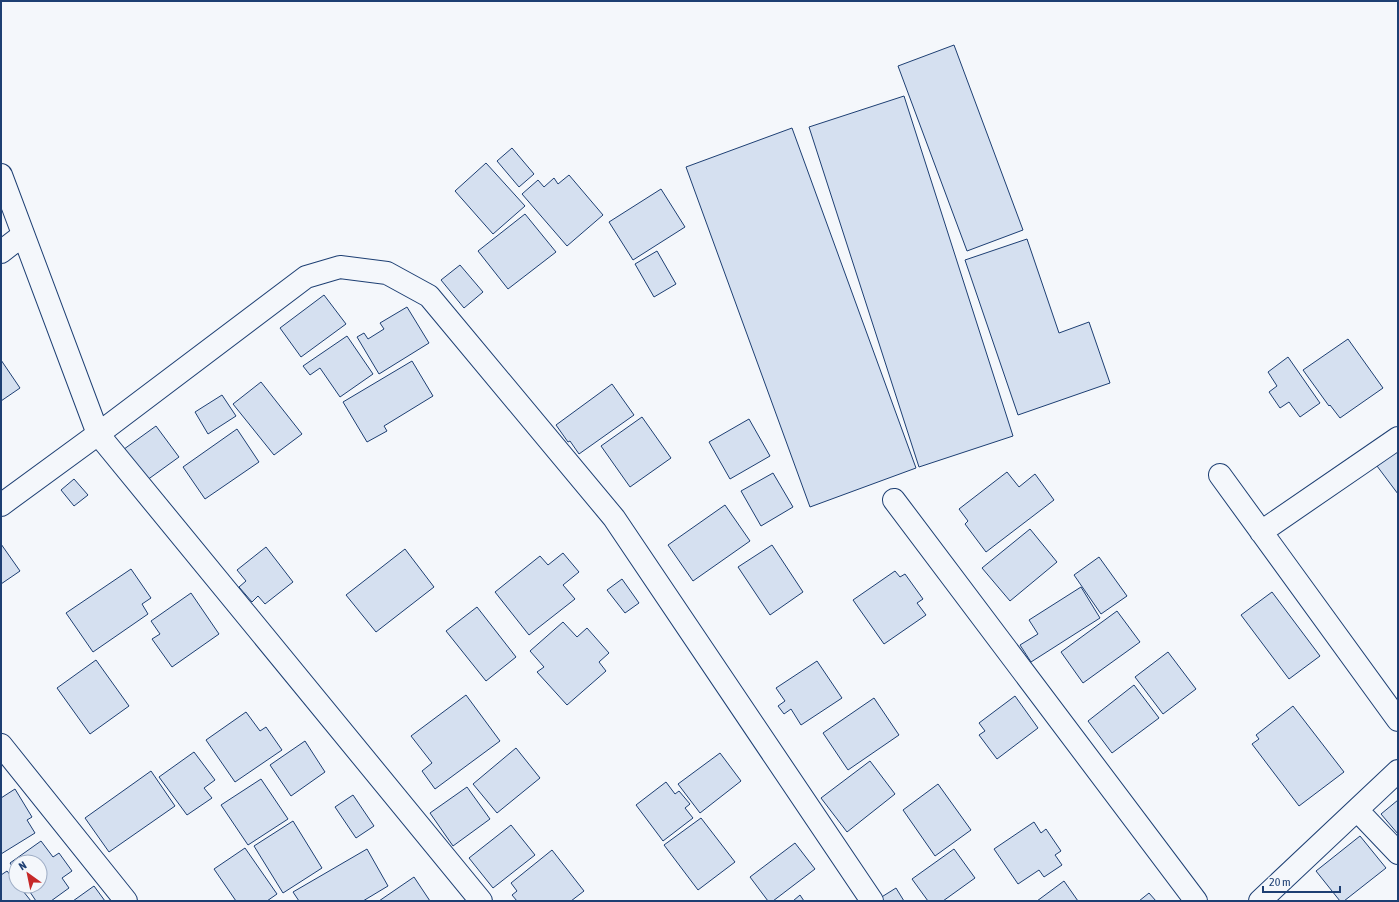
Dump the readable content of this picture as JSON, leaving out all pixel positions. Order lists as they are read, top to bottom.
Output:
{
  "scale_bar": "20 m",
  "north": "top left"
}
